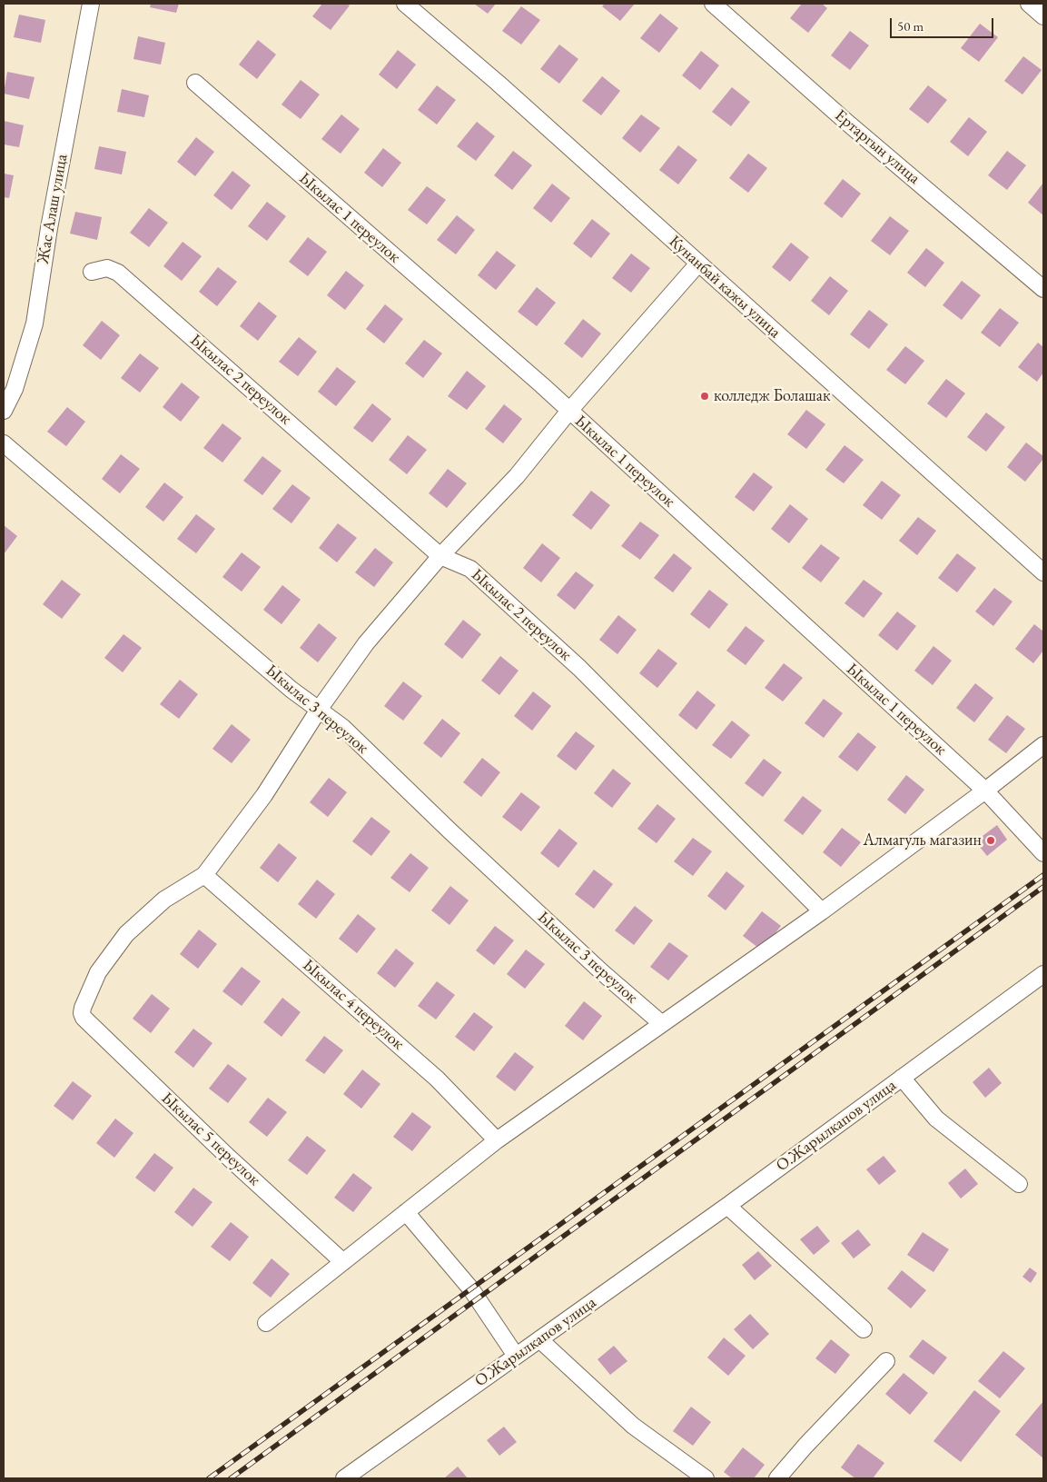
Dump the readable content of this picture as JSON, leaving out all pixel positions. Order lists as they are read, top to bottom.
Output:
{
  "streets": {
    "street": [
      "Ертаргын улица",
      "Жас Алаш улица",
      "Ыкылас 1 переулок",
      "Кунанбай кажы улица",
      "Ыкылас 2 переулок",
      "Ыкылас 3 переулок",
      "Ыкылас 4 переулок",
      "О.Жарылкапов улица",
      "Ыкылас 5 переулок"
    ]
  },
  "crossings": [
    ["Ыкылас 4 переулок", "Ыкылас 5 переулок"]
  ],
  "places": ["колледж Болашак", "Алмагуль магазин"],
  "scale_bar": "50 m"
}
